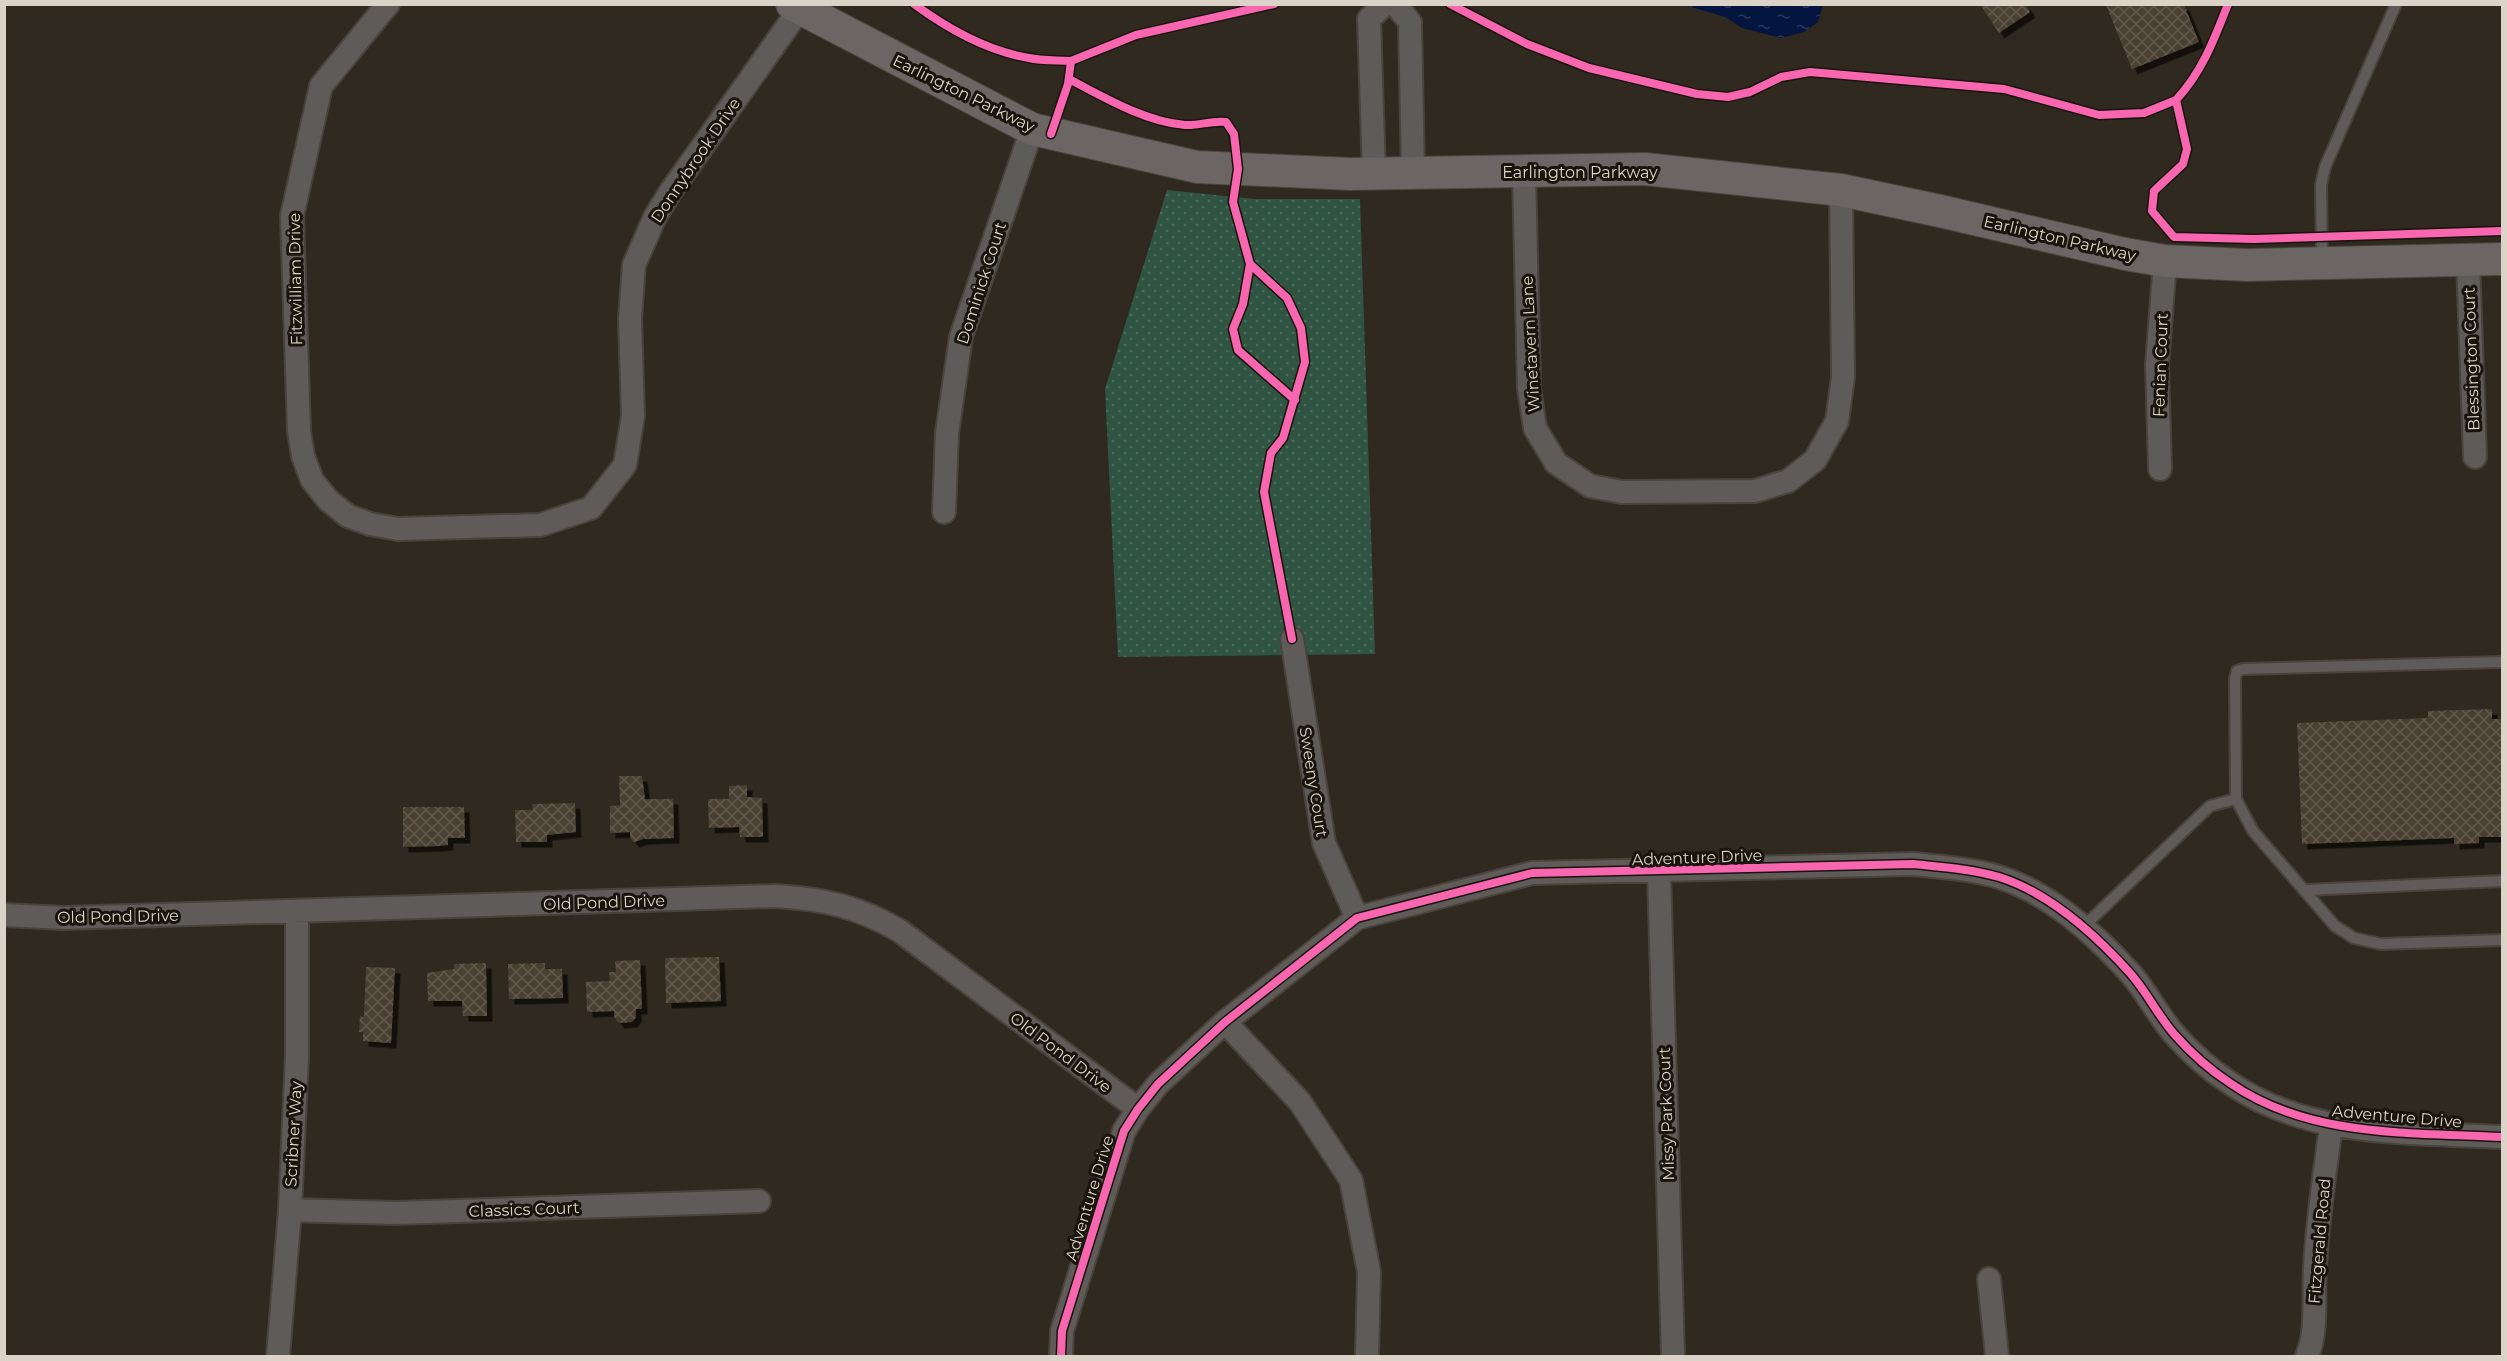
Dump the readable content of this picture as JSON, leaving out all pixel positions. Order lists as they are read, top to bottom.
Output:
{
  "streets": {
    "street": [
      "Earlington Parkway",
      "Donnybrook Drive",
      "Fitzwilliam Drive",
      "Dominick Court",
      "Winetavern Lane",
      "Blessington Court",
      "Fenian Court",
      "Sweeny Court",
      "Adventure Drive",
      "Old Pond Drive",
      "Missy Park Court",
      "Scribner Way",
      "Classics Court",
      "Fitzgerald Road"
    ]
  },
  "crossings": [
    ["Earlington Parkway", "Donnybrook Drive"],
    ["Earlington Parkway", "Dominick Court"],
    ["Earlington Parkway", "Winetavern Lane"],
    ["Earlington Parkway", "Blessington Court"],
    ["Earlington Parkway", "Fenian Court"],
    ["Donnybrook Drive", "Fitzwilliam Drive"],
    ["Sweeny Court", "Adventure Drive"],
    ["Adventure Drive", "Old Pond Drive"],
    ["Adventure Drive", "Missy Park Court"],
    ["Adventure Drive", "Fitzgerald Road"],
    ["Old Pond Drive", "Scribner Way"],
    ["Scribner Way", "Classics Court"]
  ]
}
